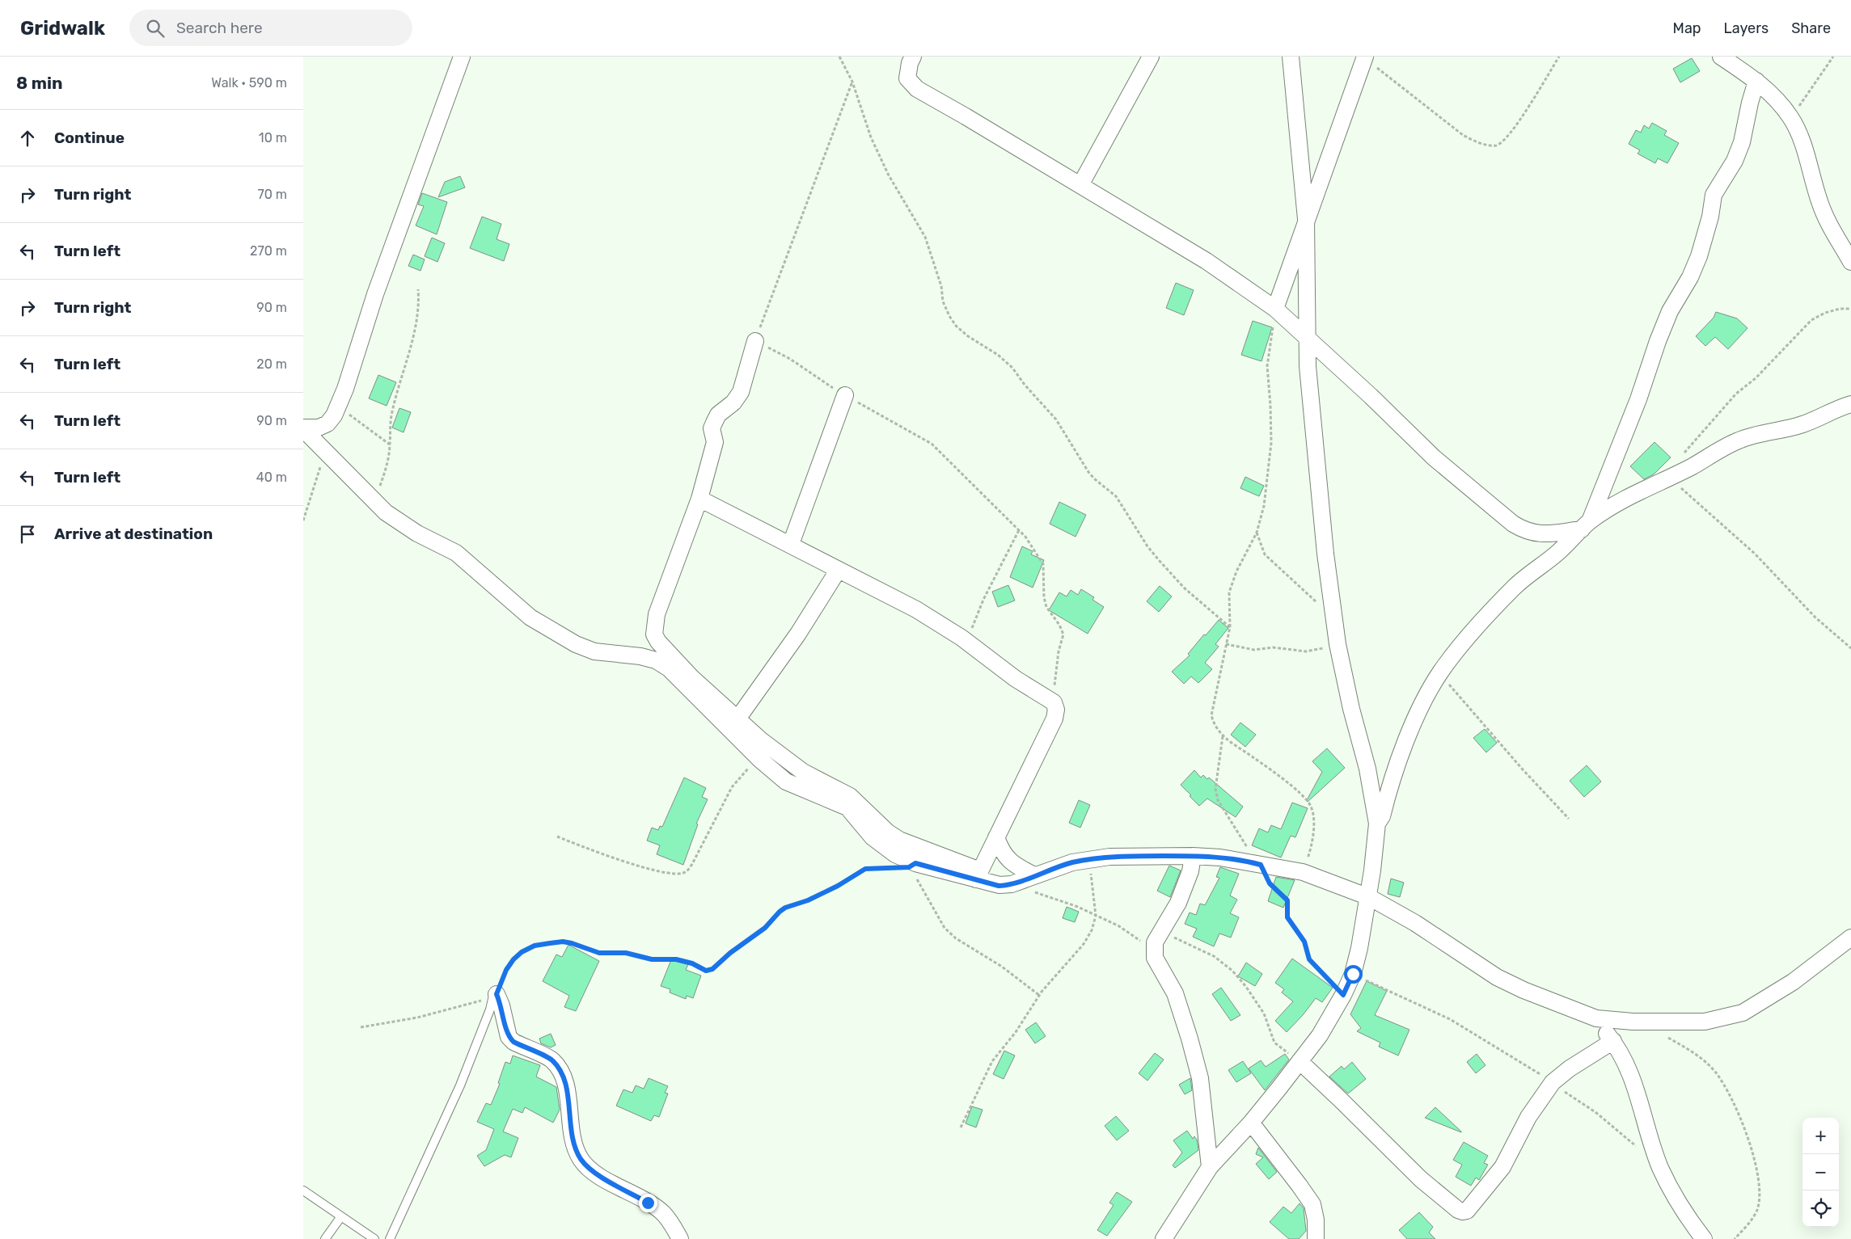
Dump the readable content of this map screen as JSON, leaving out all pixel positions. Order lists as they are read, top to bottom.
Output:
{
  "page": {
    "header": "Gridwalk",
    "search": "Search here",
    "nav": ["Map", "Layers", "Share"],
    "heading": ["8 min", "Walk · 590 m"],
    "list": [
      ["Continue", "10 m"],
      ["Turn right", "70 m"],
      ["Turn left", "270 m"],
      ["Turn right", "90 m"],
      ["Turn left", "20 m"],
      ["Turn left", "90 m"],
      ["Turn left", "40 m"],
      "Arrive at destination"
    ],
    "map_buttons": ["+", "−"]
  }
}
